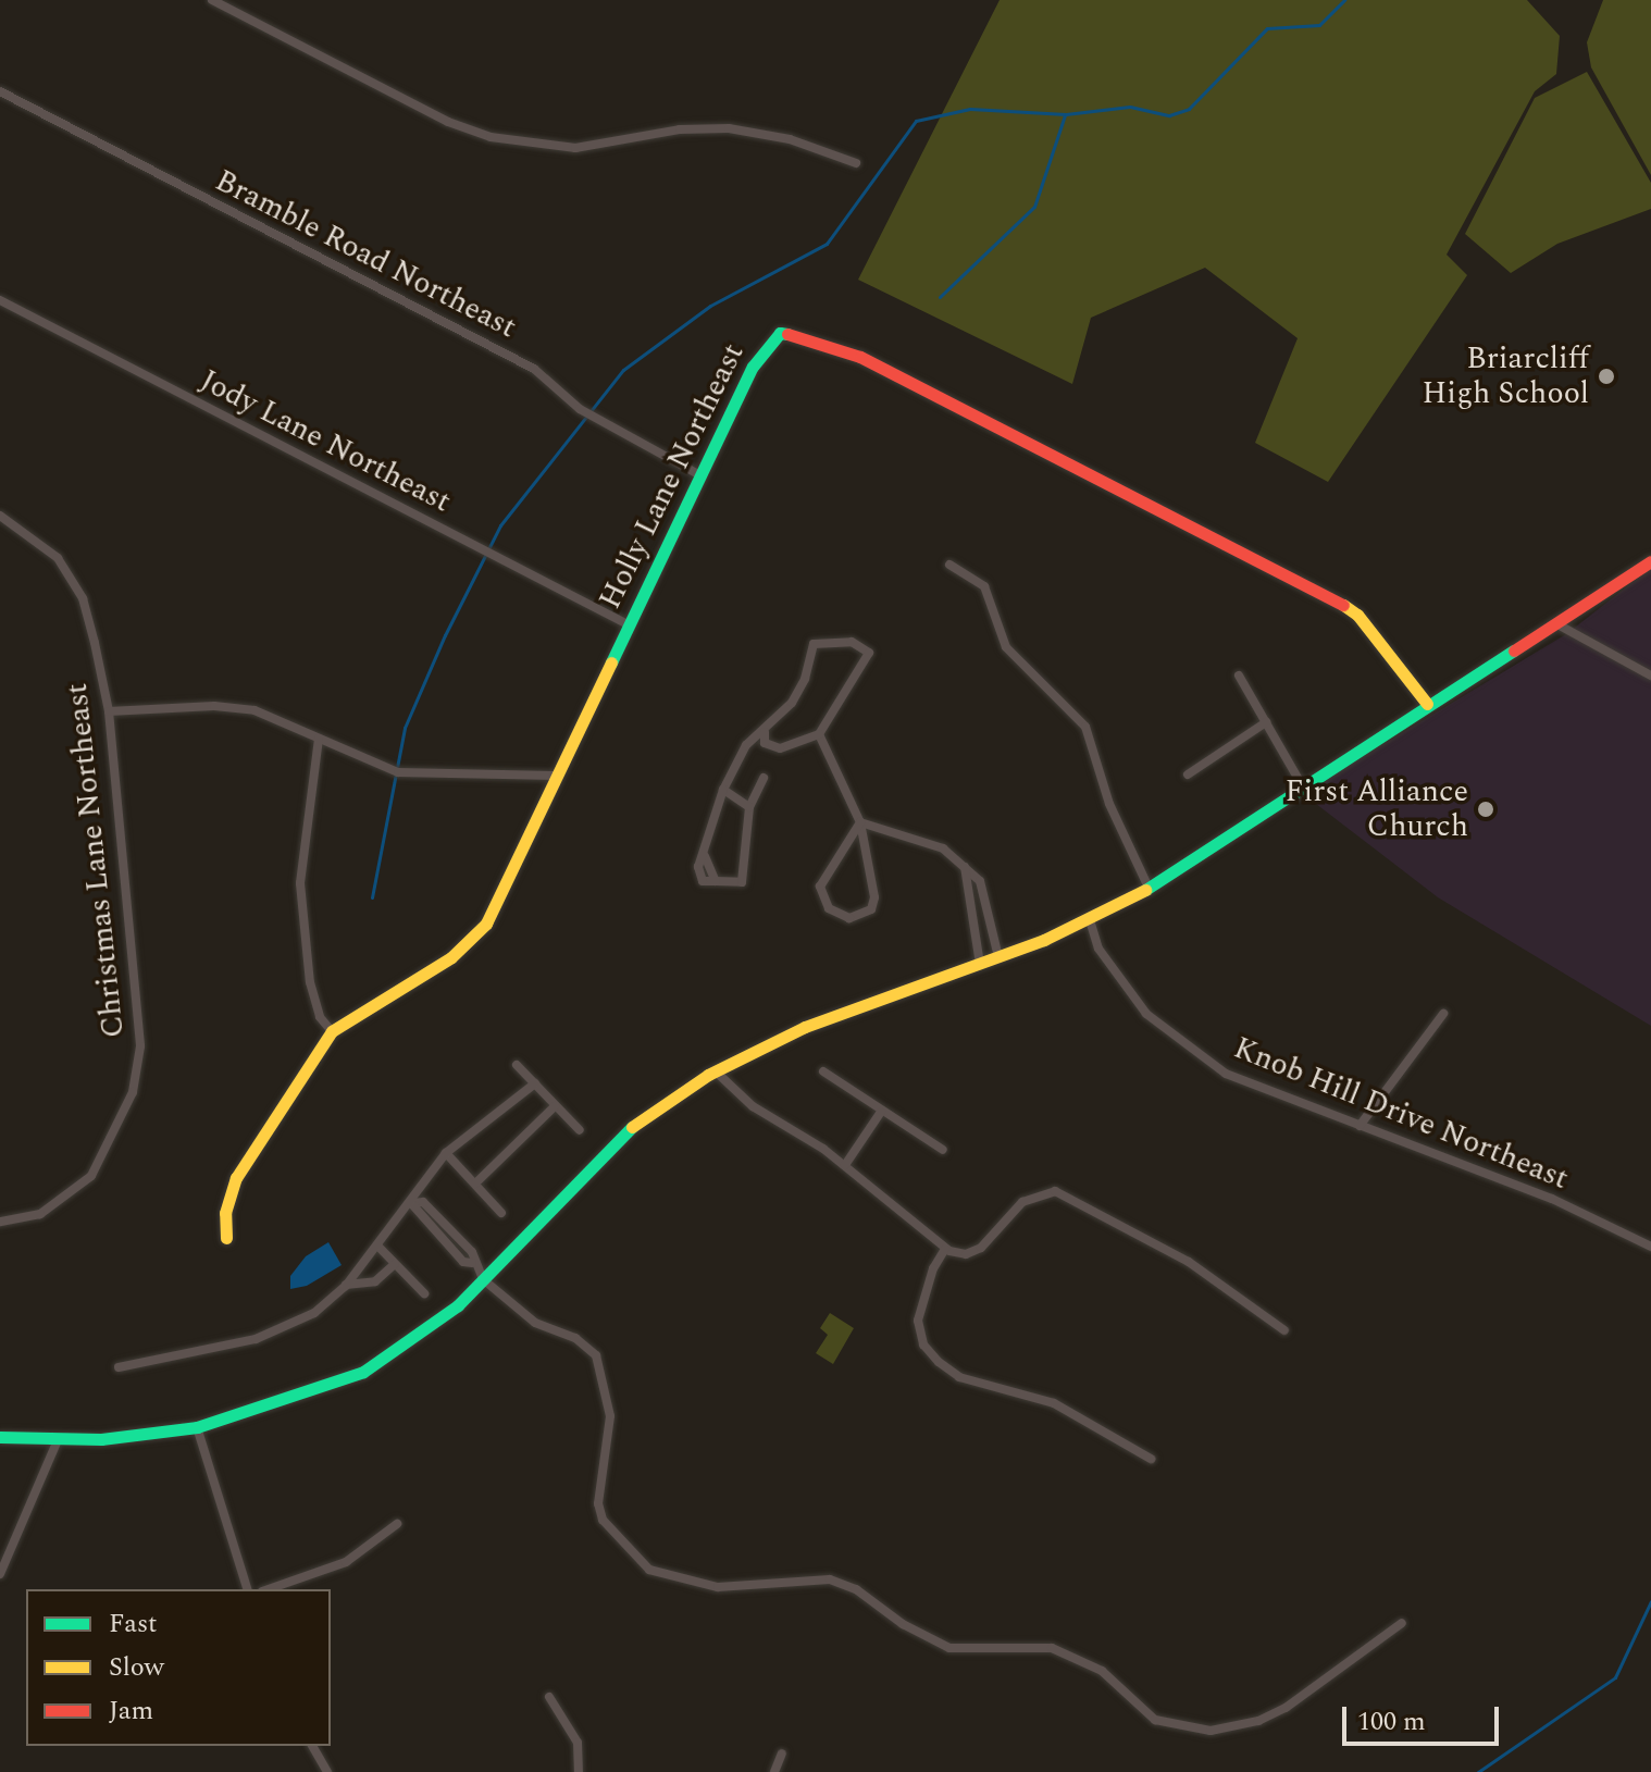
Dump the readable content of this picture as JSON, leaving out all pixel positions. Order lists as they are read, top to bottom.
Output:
{
  "streets": {
    "main road": ["Holly Lane Northeast"],
    "street": [
      "Bramble Road Northeast",
      "Jody Lane Northeast",
      "Christmas Lane Northeast",
      "Knob Hill Drive Northeast"
    ]
  },
  "crossings": [
    ["Bramble Road Northeast", "Holly Lane Northeast"],
    ["Jody Lane Northeast", "Holly Lane Northeast"]
  ],
  "places": ["Briarcliff High School", "First Alliance Church"],
  "legend": ["Fast", "Slow", "Jam"],
  "scale_bar": "100 m"
}
